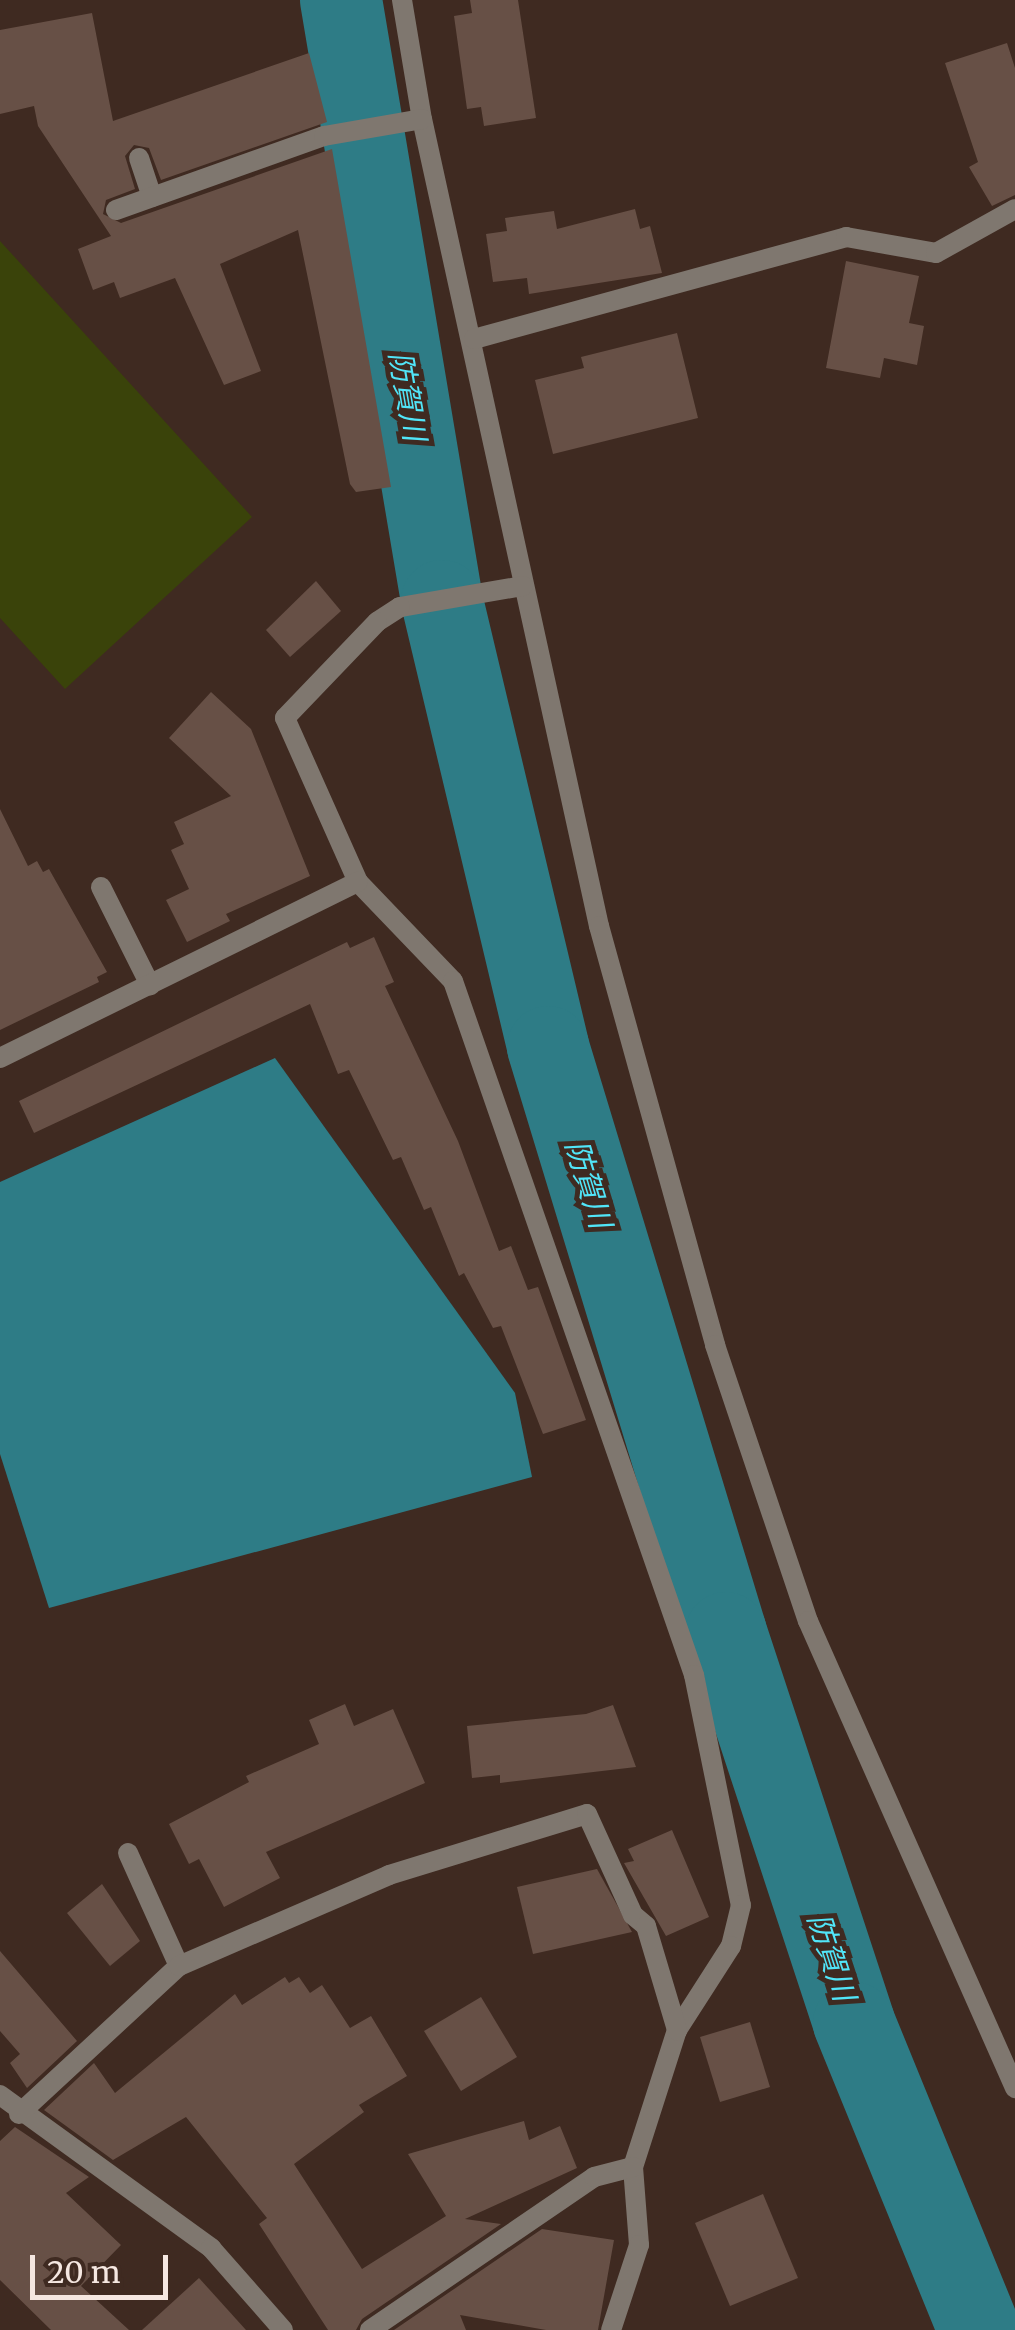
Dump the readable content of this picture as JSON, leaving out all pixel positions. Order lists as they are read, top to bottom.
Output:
{
  "water": ["防賀川"],
  "scale_bar": "20 m"
}
